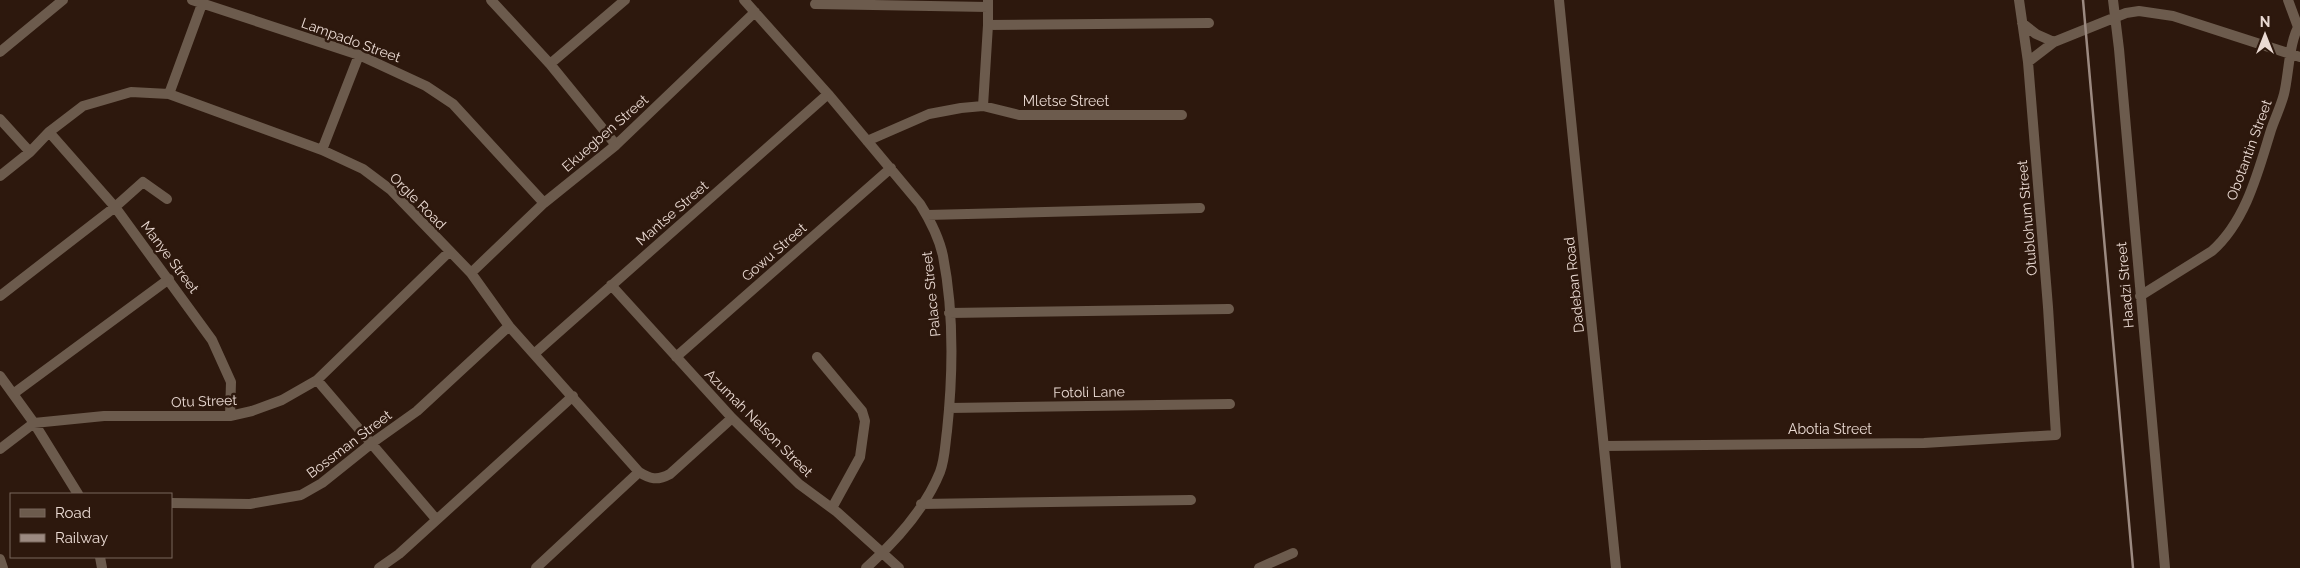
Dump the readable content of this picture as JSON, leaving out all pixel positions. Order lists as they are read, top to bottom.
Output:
{
  "streets": {
    "street": [
      "Lampado Street",
      "Mletse Street",
      "Ekuegben Street",
      "Obotantin Street",
      "Orgle Road",
      "Mantse Street",
      "Otublohum Street",
      "Gowu Street",
      "Manye Street",
      "Dadeban Road",
      "Haadzi Street",
      "Palace Street",
      "Fotoli Lane",
      "Otu Street",
      "Azumah Nelson Street",
      "Abotia Street",
      "Bossman Street"
    ]
  },
  "crossings": [
    ["Lampado Street", "Ekuegben Street"],
    ["Mletse Street", "Palace Street"],
    ["Ekuegben Street", "Orgle Road"],
    ["Ekuegben Street", "Palace Street"],
    ["Obotantin Street", "Haadzi Street"],
    ["Orgle Road", "Mantse Street"],
    ["Orgle Road", "Manye Street"],
    ["Orgle Road", "Otu Street"],
    ["Orgle Road", "Bossman Street"],
    ["Mantse Street", "Palace Street"],
    ["Mantse Street", "Azumah Nelson Street"],
    ["Otublohum Street", "Abotia Street"],
    ["Gowu Street", "Palace Street"],
    ["Gowu Street", "Azumah Nelson Street"],
    ["Manye Street", "Otu Street"],
    ["Dadeban Road", "Abotia Street"],
    ["Palace Street", "Fotoli Lane"],
    ["Palace Street", "Azumah Nelson Street"]
  ],
  "legend": ["Road", "Railway"],
  "north": "top"
}
